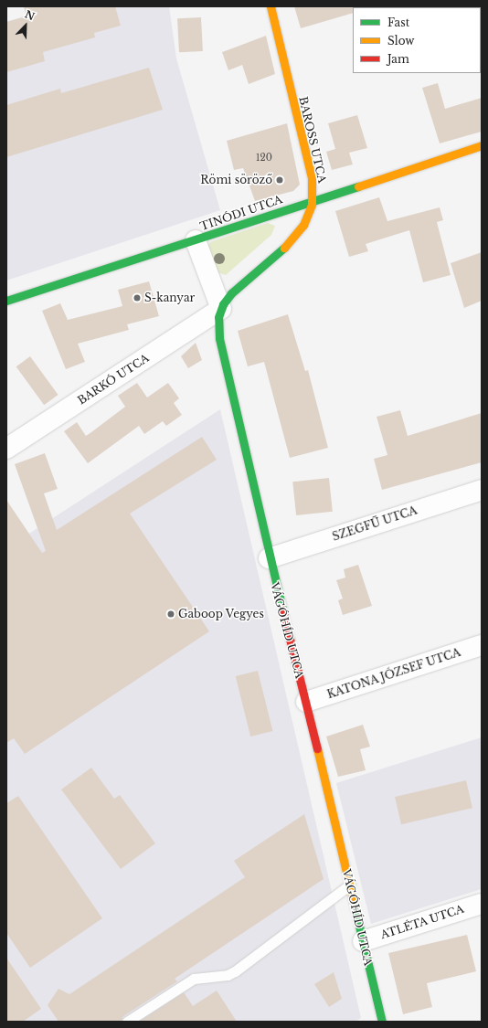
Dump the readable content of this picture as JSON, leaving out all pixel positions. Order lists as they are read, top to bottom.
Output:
{
  "streets": {
    "street": [
      "BAROSS UTCA",
      "TINÓDI UTCA",
      "BARKÓ UTCA",
      "SZEGFŰ UTCA",
      "VÁGÓHÍD UTCA",
      "KATONA JÓZSEF UTCA",
      "ATLÉTA UTCA"
    ]
  },
  "crossings": [
    ["BAROSS UTCA", "TINÓDI UTCA"],
    ["BAROSS UTCA", "BARKÓ UTCA"],
    ["BAROSS UTCA", "VÁGÓHÍD UTCA"],
    ["TINÓDI UTCA", "VÁGÓHÍD UTCA"],
    ["BARKÓ UTCA", "VÁGÓHÍD UTCA"],
    ["SZEGFŰ UTCA", "VÁGÓHÍD UTCA"],
    ["VÁGÓHÍD UTCA", "KATONA JÓZSEF UTCA"],
    ["VÁGÓHÍD UTCA", "ATLÉTA UTCA"]
  ],
  "places": ["Römi söröző", "S-kanyar", "Gaboop Vegyes"],
  "house_numbers": ["120"],
  "legend": ["Fast", "Slow", "Jam"],
  "north": "top right"
}
